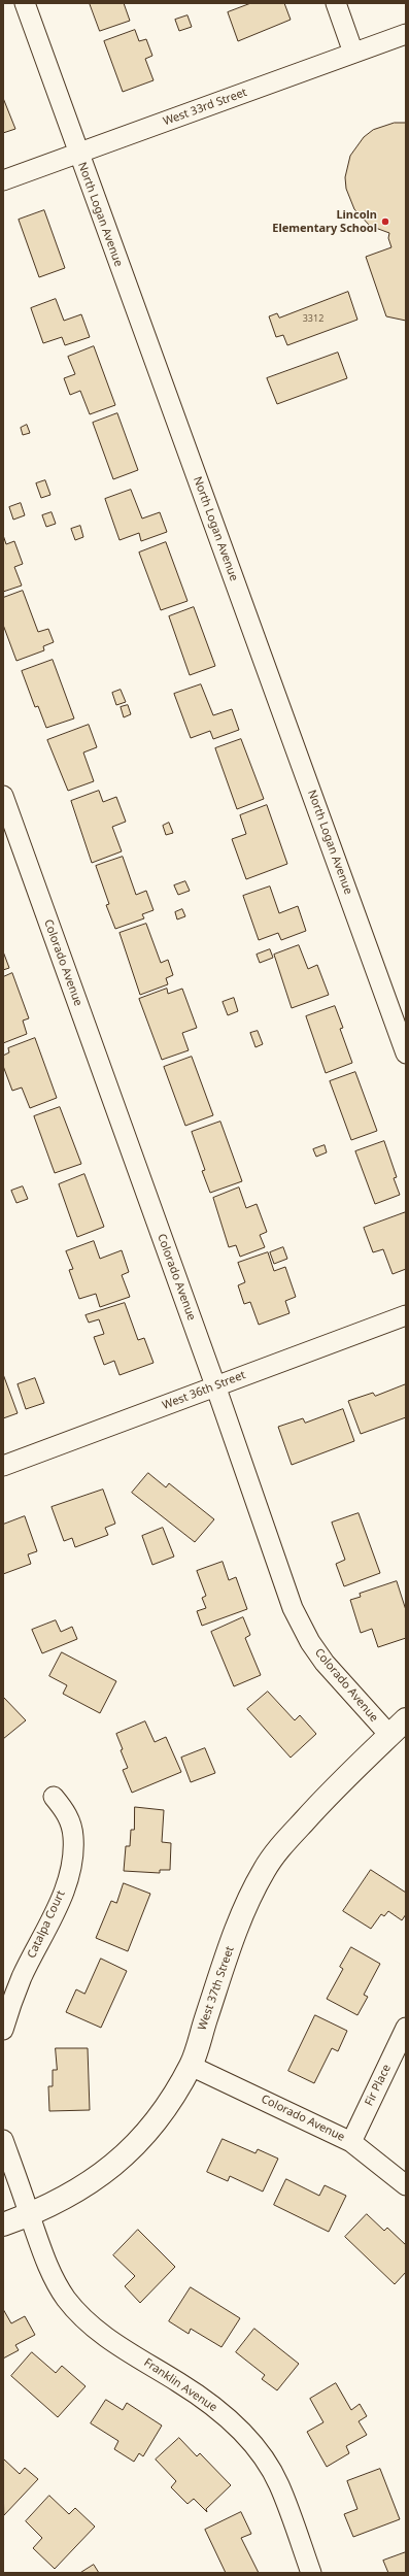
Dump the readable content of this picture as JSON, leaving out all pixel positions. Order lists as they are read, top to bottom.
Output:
{
  "streets": {
    "street": [
      "West 33rd Street",
      "North Logan Avenue",
      "Colorado Avenue",
      "West 36th Street",
      "Catalpa Court",
      "West 37th Street",
      "Fir Place",
      "Franklin Avenue"
    ]
  },
  "crossings": [
    ["West 33rd Street", "North Logan Avenue"],
    ["Colorado Avenue", "West 36th Street"],
    ["Colorado Avenue", "West 37th Street"],
    ["Colorado Avenue", "Fir Place"],
    ["West 37th Street", "Franklin Avenue"]
  ],
  "places": ["Lincoln Elementary School"],
  "house_numbers": ["3312"]
}
